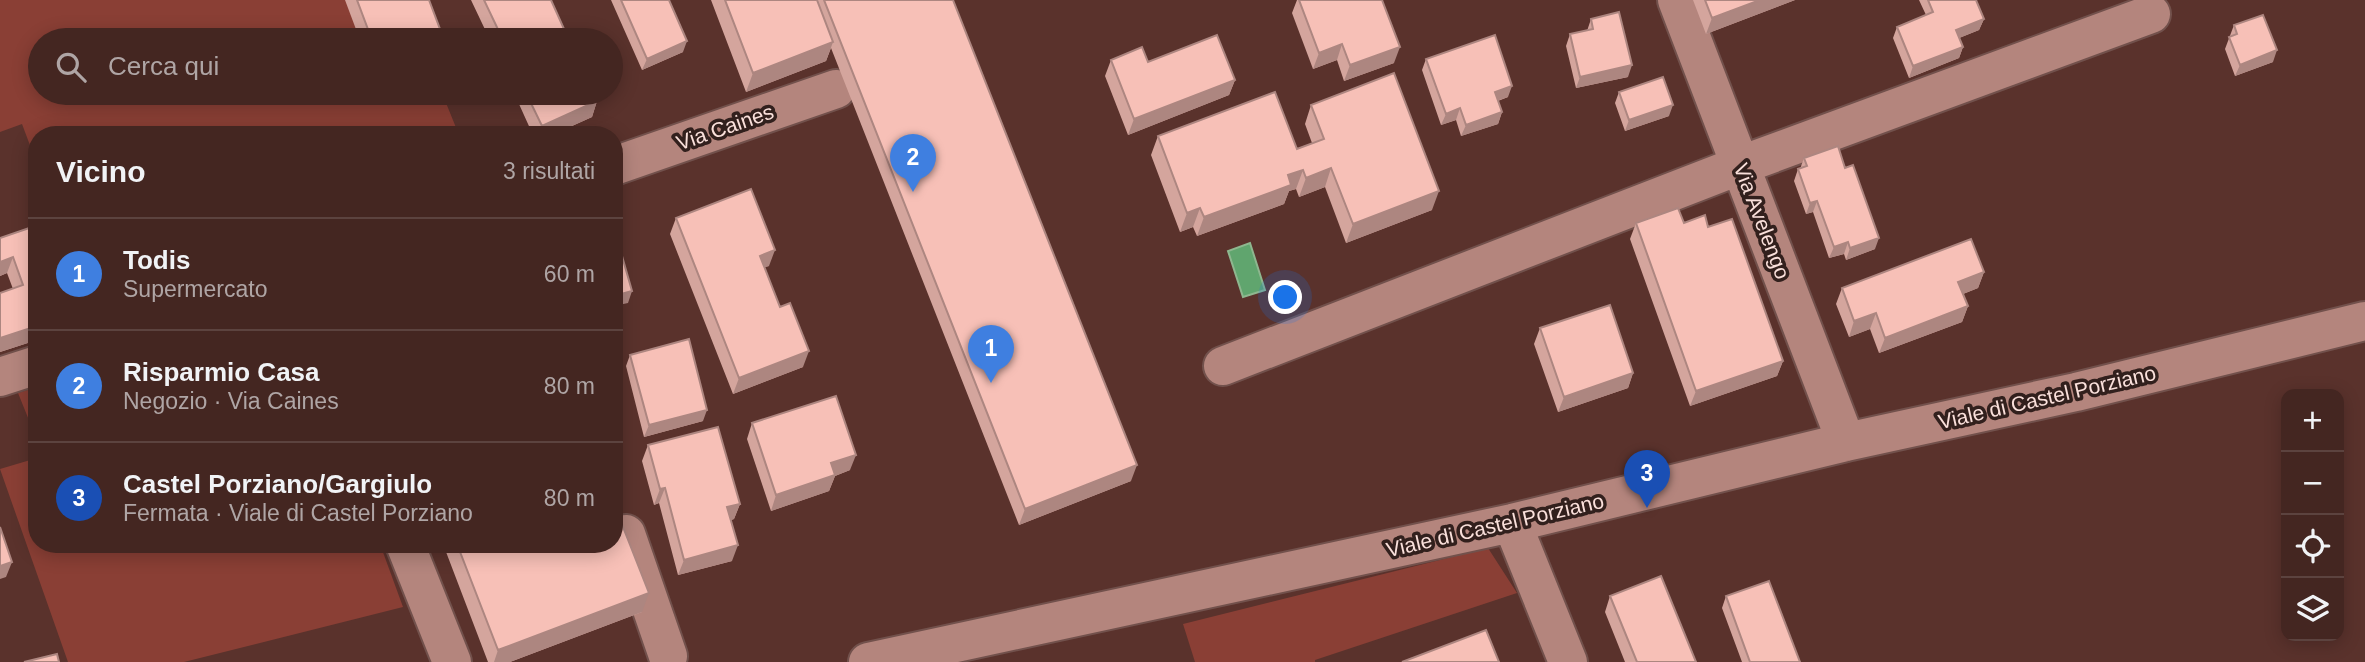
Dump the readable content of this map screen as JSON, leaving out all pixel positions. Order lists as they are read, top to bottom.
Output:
{
  "streets": {
    "street": ["Via Caines", "Via Avelengo", "Viale di Castel Porziano"]
  },
  "crossings": [
    ["Via Avelengo", "Viale di Castel Porziano"]
  ],
  "page": {
    "search": "Cerca qui",
    "heading": ["Vicino", "3 risultati"],
    "pins": ["2", "1", "3"],
    "list": [
      {
        "mark": "1",
        "name": "Todis",
        "note": "Supermercato",
        "value": "60 m"
      },
      {
        "mark": "2",
        "name": "Risparmio Casa",
        "note": "Negozio · Via Caines",
        "value": "80 m"
      },
      {
        "mark": "3",
        "name": "Castel Porziano/Gargiulo",
        "note": "Fermata · Viale di Castel Porziano",
        "value": "80 m"
      }
    ],
    "map_buttons": ["+", "−"]
  }
}
